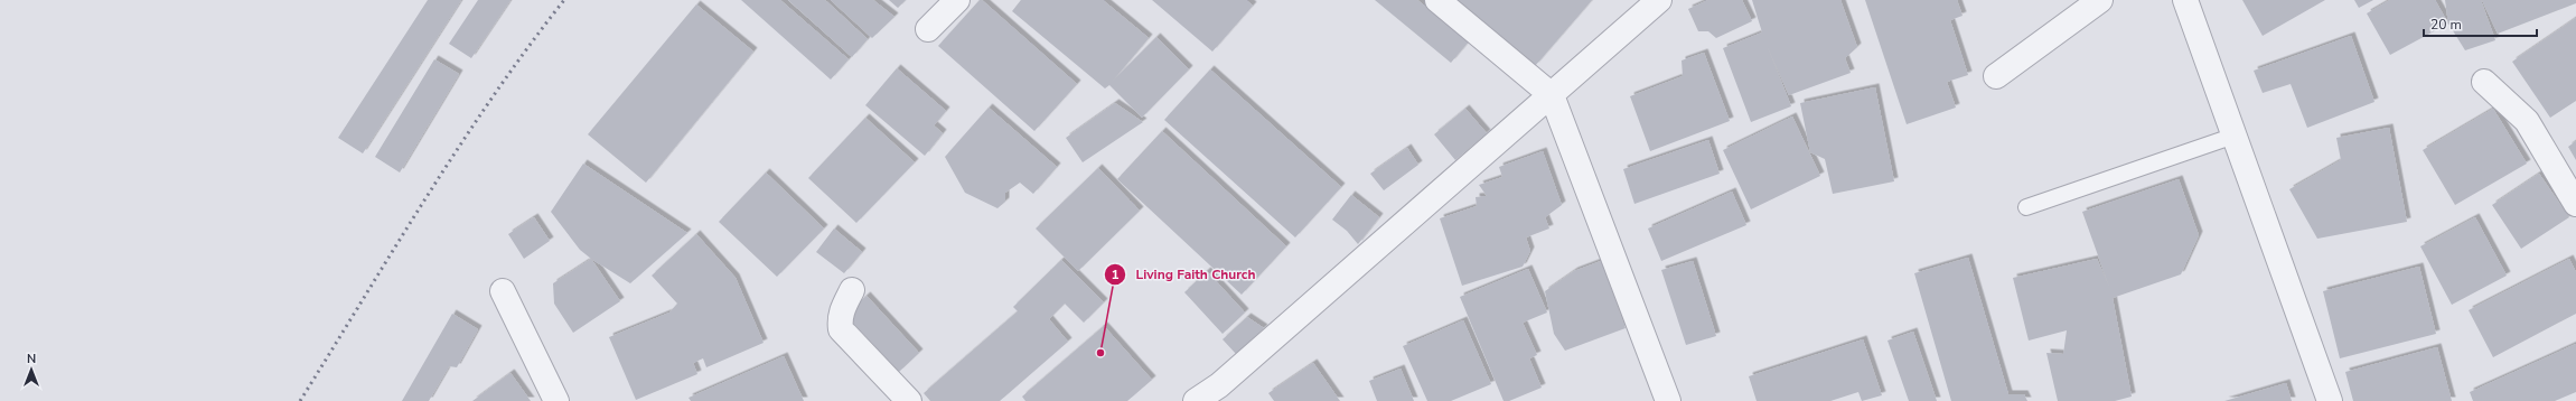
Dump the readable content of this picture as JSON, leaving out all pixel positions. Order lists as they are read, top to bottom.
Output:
{
  "places": ["Living Faith Church"],
  "scale_bar": "20 m",
  "north": "top"
}
